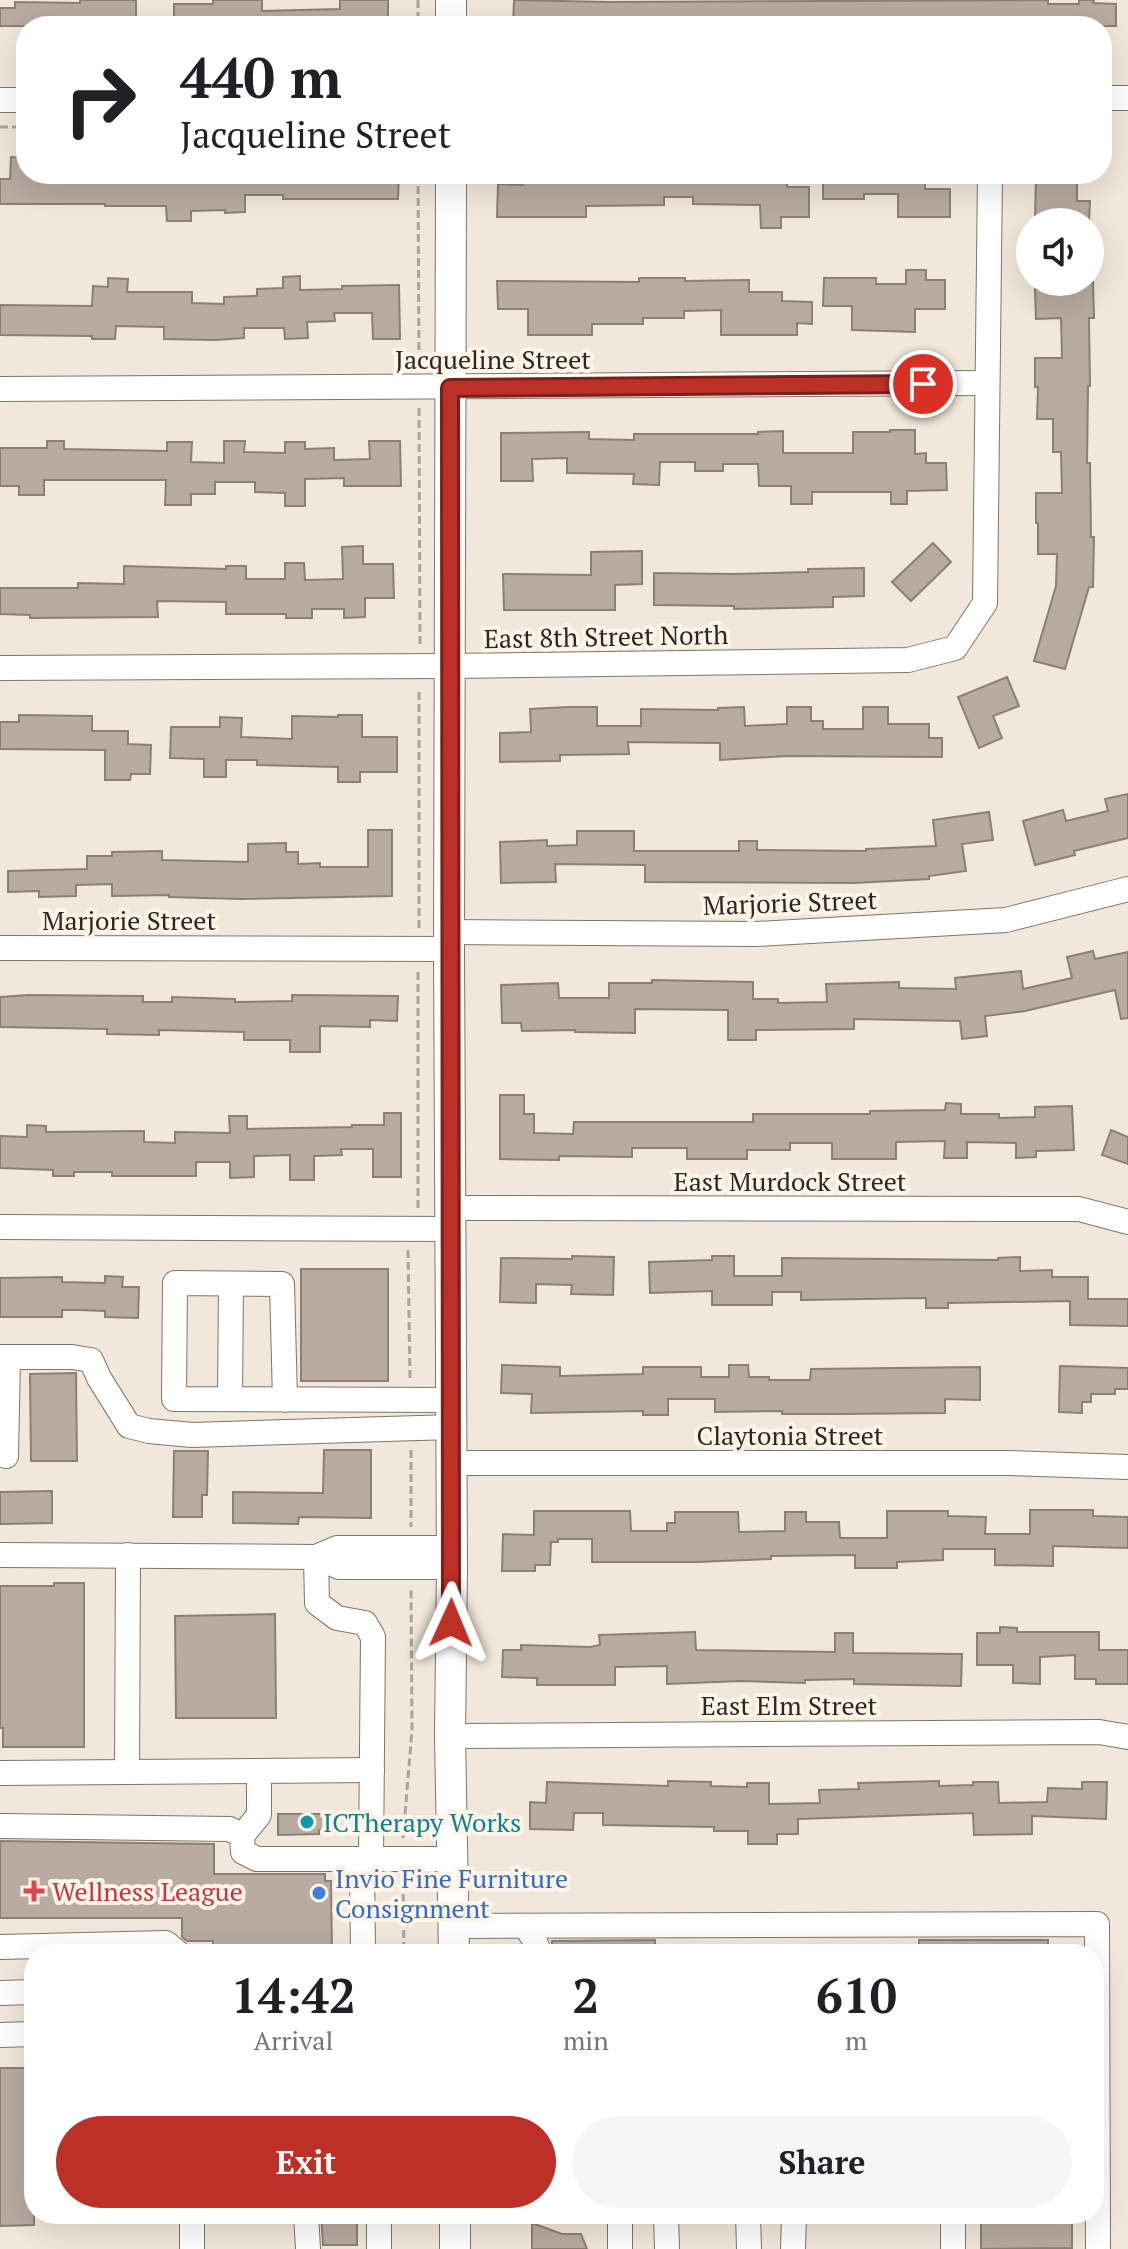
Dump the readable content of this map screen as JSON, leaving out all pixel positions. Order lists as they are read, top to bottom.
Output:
{
  "streets": {
    "street": [
      "Jacqueline Street",
      "East 8th Street North",
      "Marjorie Street",
      "East Murdock Street",
      "Claytonia Street",
      "East Elm Street"
    ]
  },
  "crossings": [
    ["Jacqueline Street", "East 8th Street North"]
  ],
  "places": {
    "other": ["ICTherapy Works", "Invio Fine Furniture Consignment"],
    "health": ["Wellness League"]
  },
  "page": {
    "turn": ["440 m", "Jacqueline Street"],
    "eta": [
      "14:42",
      "Arrival",
      "2",
      "min",
      "610",
      "m"
    ],
    "buttons": ["Exit", "Share"]
  }
}
